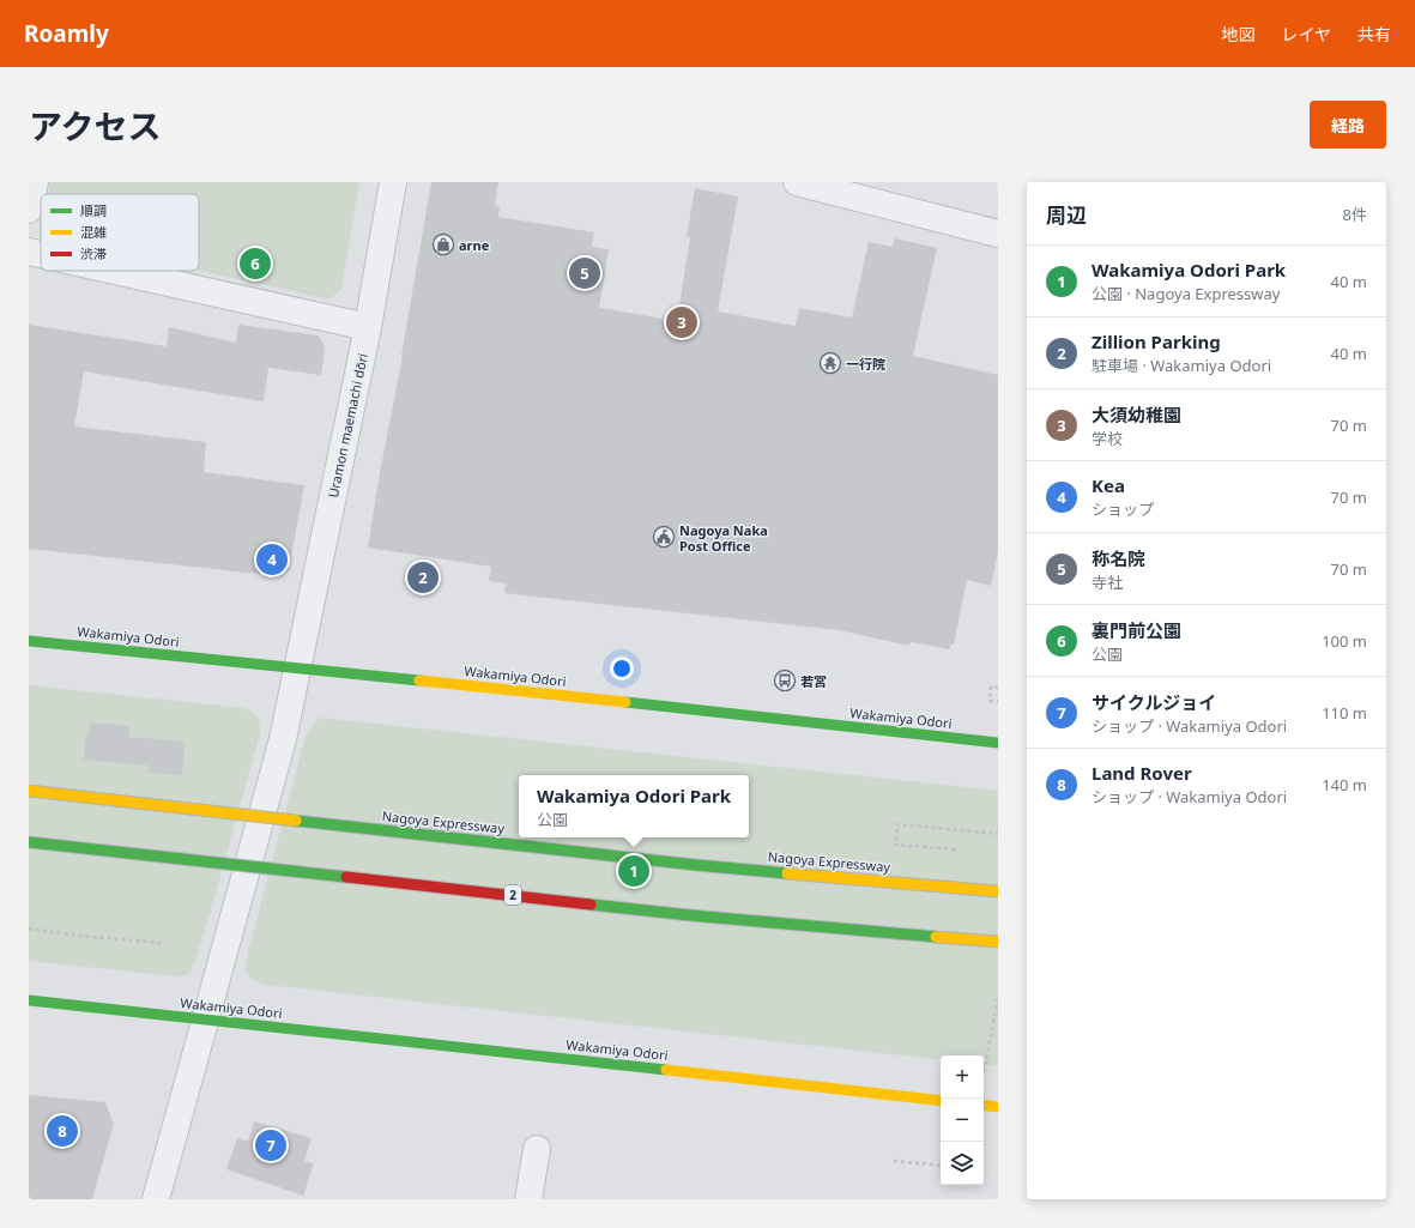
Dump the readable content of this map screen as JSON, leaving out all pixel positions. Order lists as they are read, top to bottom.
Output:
{
  "streets": {
    "main road": ["Wakamiya Odori", "Nagoya Expressway", "2"],
    "street": ["Uramon maemachi dōri"]
  },
  "crossings": [
    ["Uramon maemachi dōri", "Wakamiya Odori"]
  ],
  "places": {
    "shop": ["arne"],
    "temple": ["一行院"],
    "public building": ["Nagoya Naka Post Office"],
    "bus stop": ["若宮"]
  },
  "legend": ["順調", "混雑", "渋滞"],
  "page": {
    "header": "Roamly",
    "nav": ["地図", "レイヤ", "共有"],
    "title": "アクセス",
    "buttons": "経路",
    "heading": ["周辺", "8件"],
    "list": [
      {
        "mark": "1",
        "name": "Wakamiya Odori Park",
        "note": "公園 · Nagoya Expressway",
        "value": "40 m"
      },
      {
        "mark": "2",
        "name": "Zillion Parking",
        "note": "駐車場 · Wakamiya Odori",
        "value": "40 m"
      },
      {
        "mark": "3",
        "name": "大須幼稚園",
        "note": "学校",
        "value": "70 m"
      },
      {
        "mark": "4",
        "name": "Kea",
        "note": "ショップ",
        "value": "70 m"
      },
      {
        "mark": "5",
        "name": "称名院",
        "note": "寺社",
        "value": "70 m"
      },
      {
        "mark": "6",
        "name": "裏門前公園",
        "note": "公園",
        "value": "100 m"
      },
      {
        "mark": "7",
        "name": "サイクルジョイ",
        "note": "ショップ · Wakamiya Odori",
        "value": "110 m"
      },
      {
        "mark": "8",
        "name": "Land Rover",
        "note": "ショップ · Wakamiya Odori",
        "value": "140 m"
      }
    ],
    "pins": [
      "6",
      "5",
      "3",
      "4",
      "2",
      "1",
      "8",
      "7"
    ],
    "popup": ["Wakamiya Odori Park", "公園"],
    "map_buttons": ["+", "−"]
  }
}
